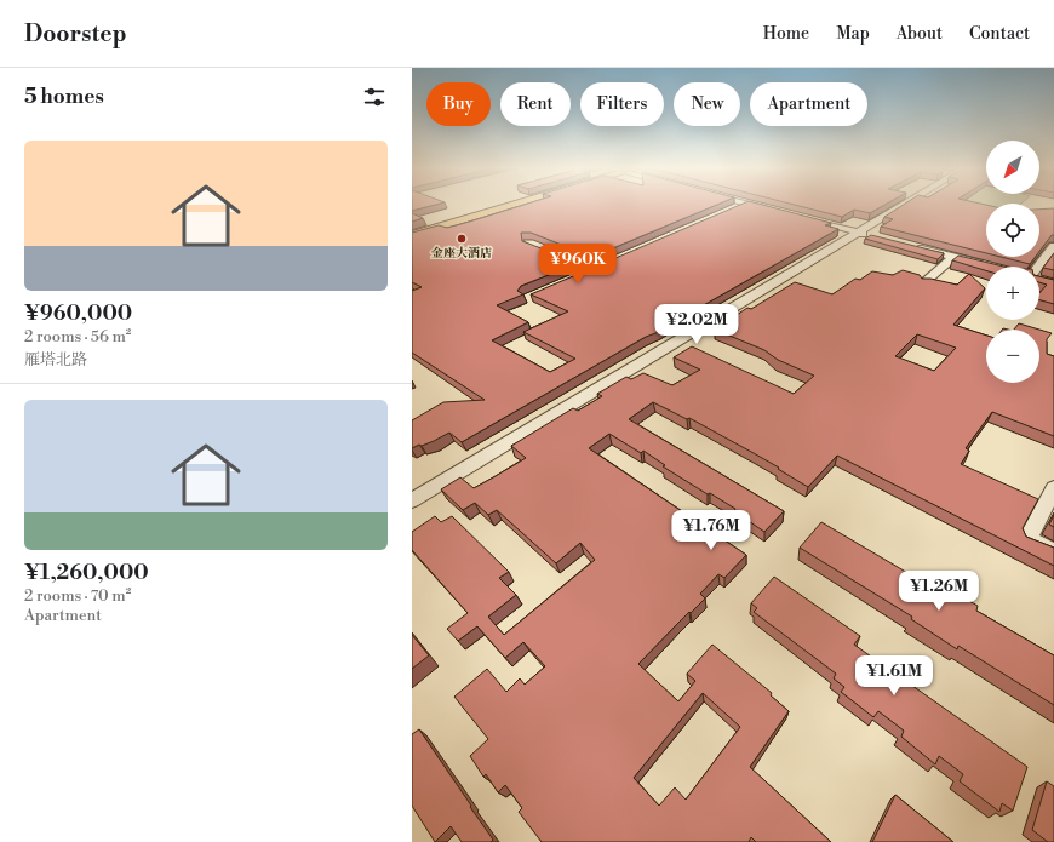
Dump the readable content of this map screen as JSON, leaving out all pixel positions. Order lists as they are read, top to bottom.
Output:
{
  "places": ["金座大酒店"],
  "north": "bottom left",
  "page": {
    "header": "Doorstep",
    "nav": [
      "Home",
      "Map",
      "About",
      "Contact"
    ],
    "heading": "5 homes",
    "chip": [
      "Buy",
      "Rent",
      "Filters",
      "New",
      "Apartment"
    ],
    "list": [
      {
        "name": "¥960,000",
        "note": "2 rooms · 56 m² · 雁塔北路"
      },
      {
        "name": "¥1,260,000",
        "note": "2 rooms · 70 m² · Apartment"
      }
    ],
    "map_buttons": ["+", "−"],
    "price": [
      "¥960K",
      "¥2.02M",
      "¥1.76M",
      "¥1.26M",
      "¥1.61M"
    ]
  }
}
